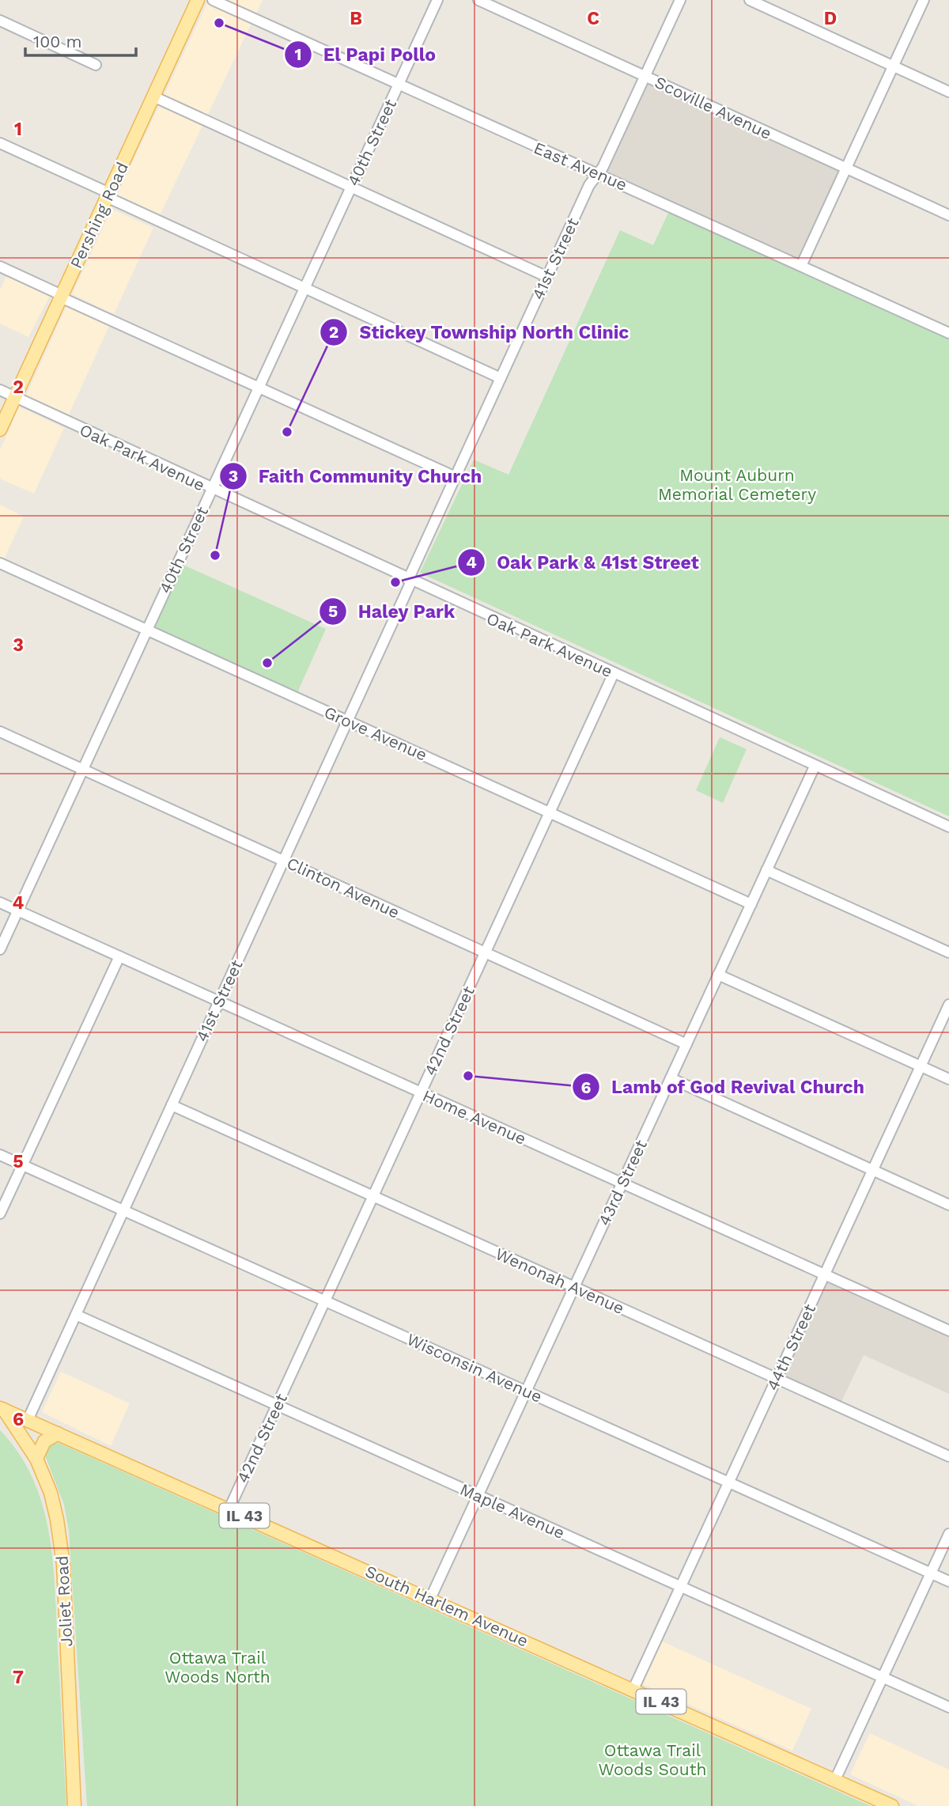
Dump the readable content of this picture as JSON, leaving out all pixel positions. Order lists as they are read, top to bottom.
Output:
{
  "streets": {
    "main road": [
      "Pershing Road",
      "IL 43",
      "Joliet Road",
      "South Harlem Avenue"
    ],
    "street": [
      "Scoville Avenue",
      "40th Street",
      "East Avenue",
      "41st Street",
      "Oak Park Avenue",
      "Grove Avenue",
      "Clinton Avenue",
      "42nd Street",
      "Home Avenue",
      "43rd Street",
      "Wenonah Avenue",
      "44th Street",
      "Wisconsin Avenue",
      "Maple Avenue"
    ]
  },
  "crossings": [
    ["Scoville Avenue", "41st Street"],
    ["40th Street", "East Avenue"],
    ["40th Street", "Oak Park Avenue"],
    ["40th Street", "Grove Avenue"],
    ["40th Street", "Clinton Avenue"],
    ["40th Street", "Home Avenue"],
    ["East Avenue", "41st Street"],
    ["Pershing Road", "Oak Park Avenue"],
    ["41st Street", "Oak Park Avenue"],
    ["41st Street", "Grove Avenue"],
    ["41st Street", "Clinton Avenue"],
    ["41st Street", "Home Avenue"],
    ["41st Street", "Wenonah Avenue"],
    ["41st Street", "Wisconsin Avenue"],
    ["41st Street", "Maple Avenue"],
    ["41st Street", "South Harlem Avenue"],
    ["Oak Park Avenue", "42nd Street"],
    ["Oak Park Avenue", "43rd Street"],
    ["Grove Avenue", "42nd Street"],
    ["Grove Avenue", "43rd Street"],
    ["Clinton Avenue", "42nd Street"],
    ["Clinton Avenue", "43rd Street"],
    ["42nd Street", "Home Avenue"],
    ["42nd Street", "Wenonah Avenue"],
    ["42nd Street", "Wisconsin Avenue"],
    ["42nd Street", "Maple Avenue"],
    ["42nd Street", "South Harlem Avenue"],
    ["Home Avenue", "43rd Street"],
    ["Home Avenue", "44th Street"],
    ["43rd Street", "Wenonah Avenue"],
    ["43rd Street", "Wisconsin Avenue"],
    ["43rd Street", "Maple Avenue"],
    ["43rd Street", "South Harlem Avenue"],
    ["Wenonah Avenue", "44th Street"],
    ["44th Street", "Wisconsin Avenue"],
    ["44th Street", "Maple Avenue"],
    ["44th Street", "South Harlem Avenue"],
    ["Joliet Road", "South Harlem Avenue"]
  ],
  "parks": ["Mount Auburn Memorial Cemetery", "Ottawa Trail Woods North", "Ottawa Trail Woods South"],
  "places": [
    "El Papi Pollo",
    "Stickey Township North Clinic",
    "Faith Community Church",
    "Oak Park & 41st Street",
    "Haley Park",
    "Lamb of God Revival Church"
  ],
  "scale_bar": "100 m",
  "grid": {
    "columns": ["B", "C", "D"],
    "rows": [
      "1",
      "2",
      "3",
      "4",
      "5",
      "6",
      "7"
    ]
  }
}
